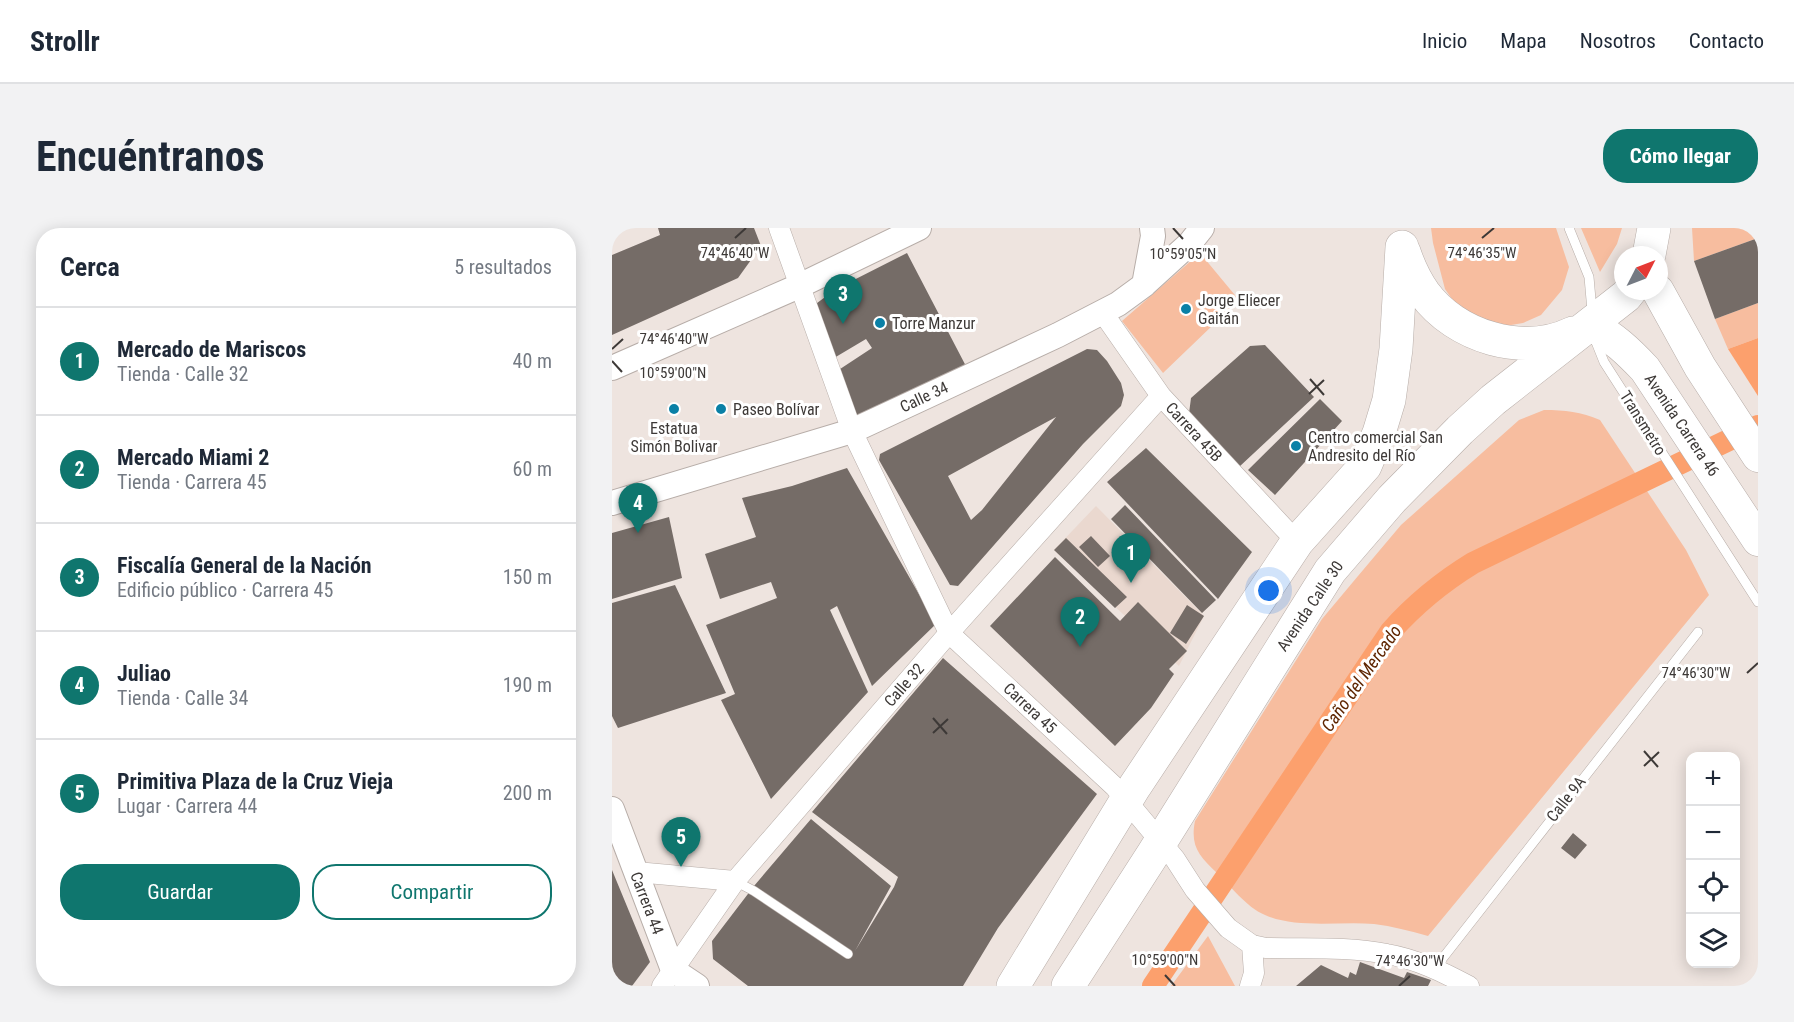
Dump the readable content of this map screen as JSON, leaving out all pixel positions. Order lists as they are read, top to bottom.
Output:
{
  "streets": {
    "highway": ["Avenida Calle 30"],
    "main road": ["Avenida Carrera 46"],
    "street": [
      "Calle 34",
      "Carrera 45B",
      "Calle 32",
      "Carrera 45",
      "Carrera 44"
    ],
    "lane": ["Transmetro", "Calle 9A"]
  },
  "crossings": [
    ["Calle 34", "Carrera 45B"],
    ["Calle 34", "Carrera 45"],
    ["Transmetro", "Avenida Carrera 46"],
    ["Transmetro", "Avenida Calle 30"],
    ["Avenida Carrera 46", "Avenida Calle 30"],
    ["Carrera 45B", "Calle 32"],
    ["Avenida Calle 30", "Carrera 45"],
    ["Calle 32", "Carrera 45"],
    ["Calle 32", "Carrera 44"],
    ["Carrera 45", "Calle 9A"]
  ],
  "water": ["Caño del Mercado"],
  "places": [
    "Jorge Eliecer Gaitán",
    "Torre Manzur",
    "Estatua Simón Bolivar",
    "Paseo Bolívar",
    "Centro comercial San Andresito del Río"
  ],
  "north": "top right",
  "page": {
    "header": "Strollr",
    "nav": [
      "Inicio",
      "Mapa",
      "Nosotros",
      "Contacto"
    ],
    "buttons": [
      "Cómo llegar",
      ["Guardar", "Compartir"]
    ],
    "title": "Encuéntranos",
    "heading": ["Cerca", "5 resultados"],
    "pins": [
      "3",
      "4",
      "1",
      "2",
      "5"
    ],
    "list": [
      {
        "mark": "1",
        "name": "Mercado de Mariscos",
        "note": "Tienda · Calle 32",
        "value": "40 m"
      },
      {
        "mark": "2",
        "name": "Mercado Miami 2",
        "note": "Tienda · Carrera 45",
        "value": "60 m"
      },
      {
        "mark": "3",
        "name": "Fiscalía General de la Nación",
        "note": "Edificio público · Carrera 45",
        "value": "150 m"
      },
      {
        "mark": "4",
        "name": "Juliao",
        "note": "Tienda · Calle 34",
        "value": "190 m"
      },
      {
        "mark": "5",
        "name": "Primitiva Plaza de la Cruz Vieja",
        "note": "Lugar · Carrera 44",
        "value": "200 m"
      }
    ],
    "map_buttons": ["+", "−"]
  },
  "coordinates": [
    "74°46'40\"W",
    "74°46'35\"W",
    "10°59'05\"N",
    "10°59'00\"N",
    "74°46'30\"W"
  ]
}
